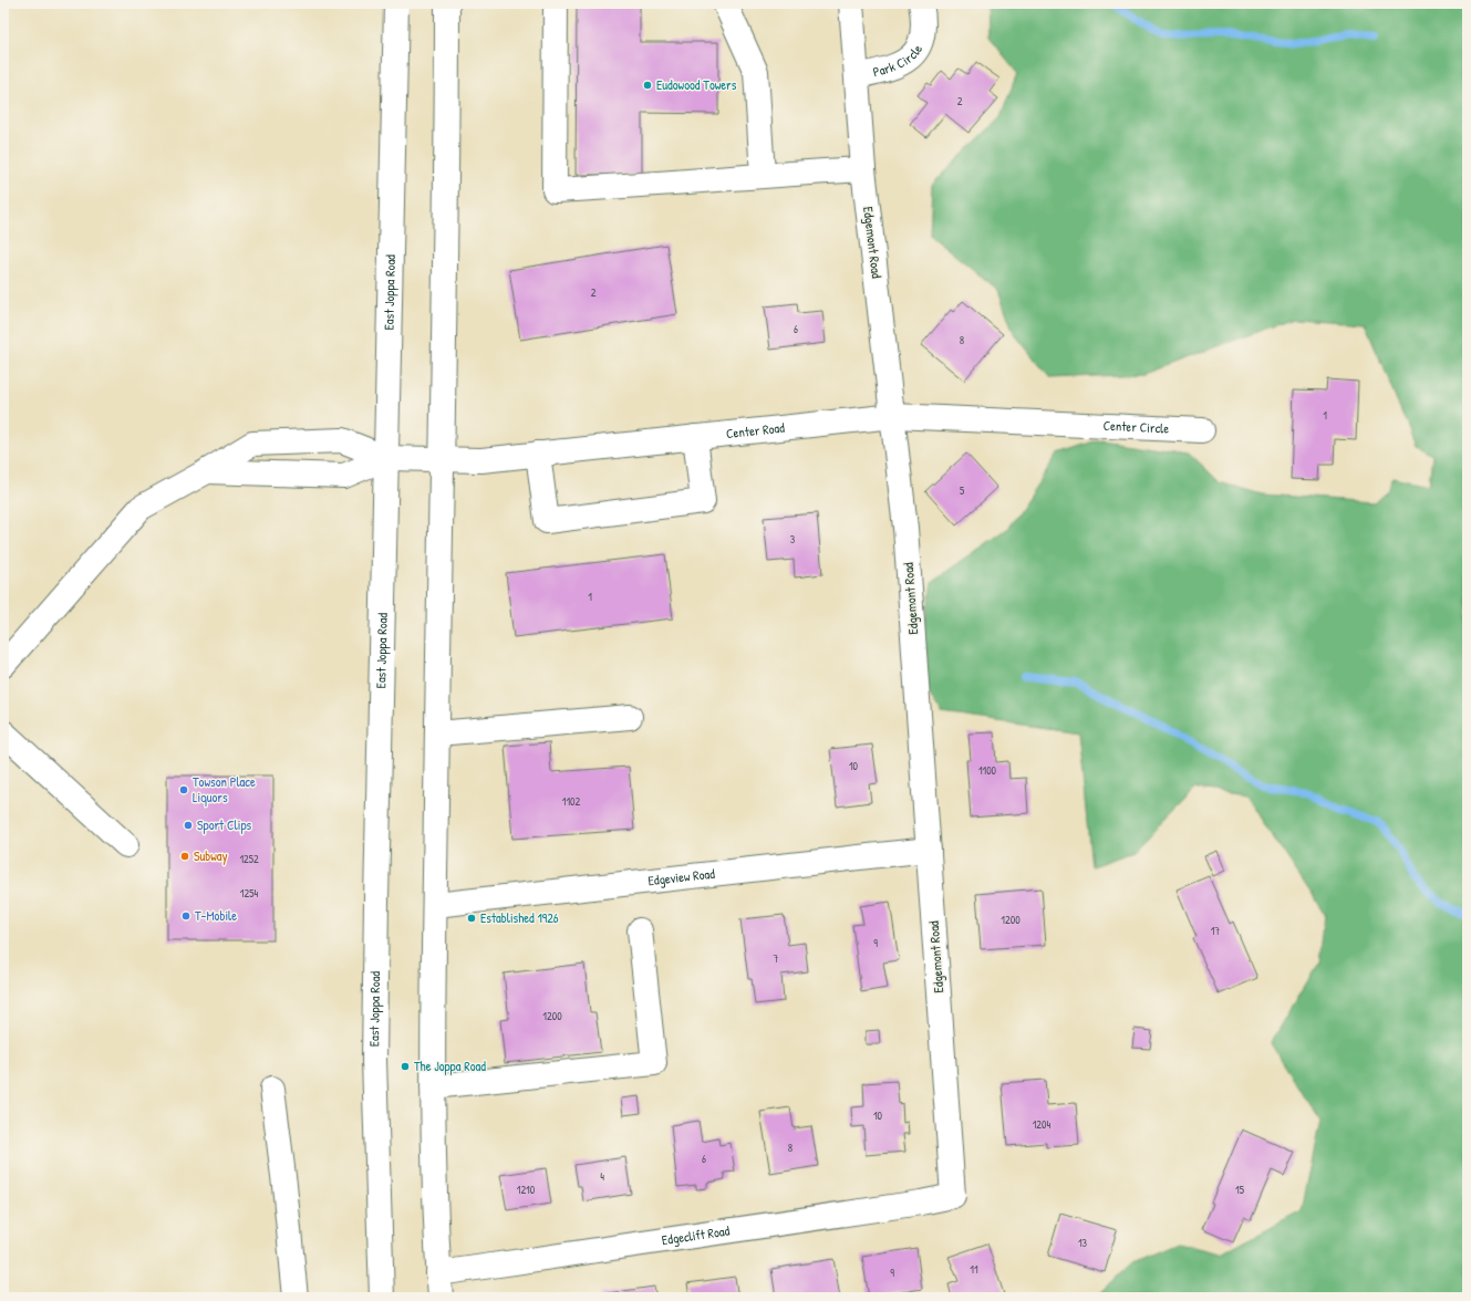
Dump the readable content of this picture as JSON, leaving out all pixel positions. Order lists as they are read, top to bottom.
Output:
{
  "streets": {
    "street": [
      "Park Circle",
      "Edgemont Road",
      "East Joppa Road",
      "Center Circle",
      "Center Road",
      "Edgeview Road",
      "Edgeclift Road"
    ]
  },
  "crossings": [
    ["Park Circle", "Edgemont Road"],
    ["Edgemont Road", "Center Road"],
    ["Edgemont Road", "Edgeview Road"],
    ["Edgemont Road", "Edgeclift Road"],
    ["East Joppa Road", "Center Road"],
    ["Center Circle", "Center Road"]
  ],
  "places": [
    "Eudowood Towers",
    "Towson Place Liquors",
    "Sport Clips",
    "Subway",
    "T-Mobile",
    "Established 1926",
    "The Joppa Road"
  ],
  "house_numbers": [
    "2",
    "2",
    "6",
    "8",
    "1",
    "5",
    "3",
    "1",
    "10",
    "1100",
    "1102",
    "1252",
    "1254",
    "1200",
    "17",
    "9",
    "7",
    "1200",
    "10",
    "1204",
    "8",
    "6",
    "4",
    "1210",
    "15",
    "13",
    "11",
    "9"
  ]
}
